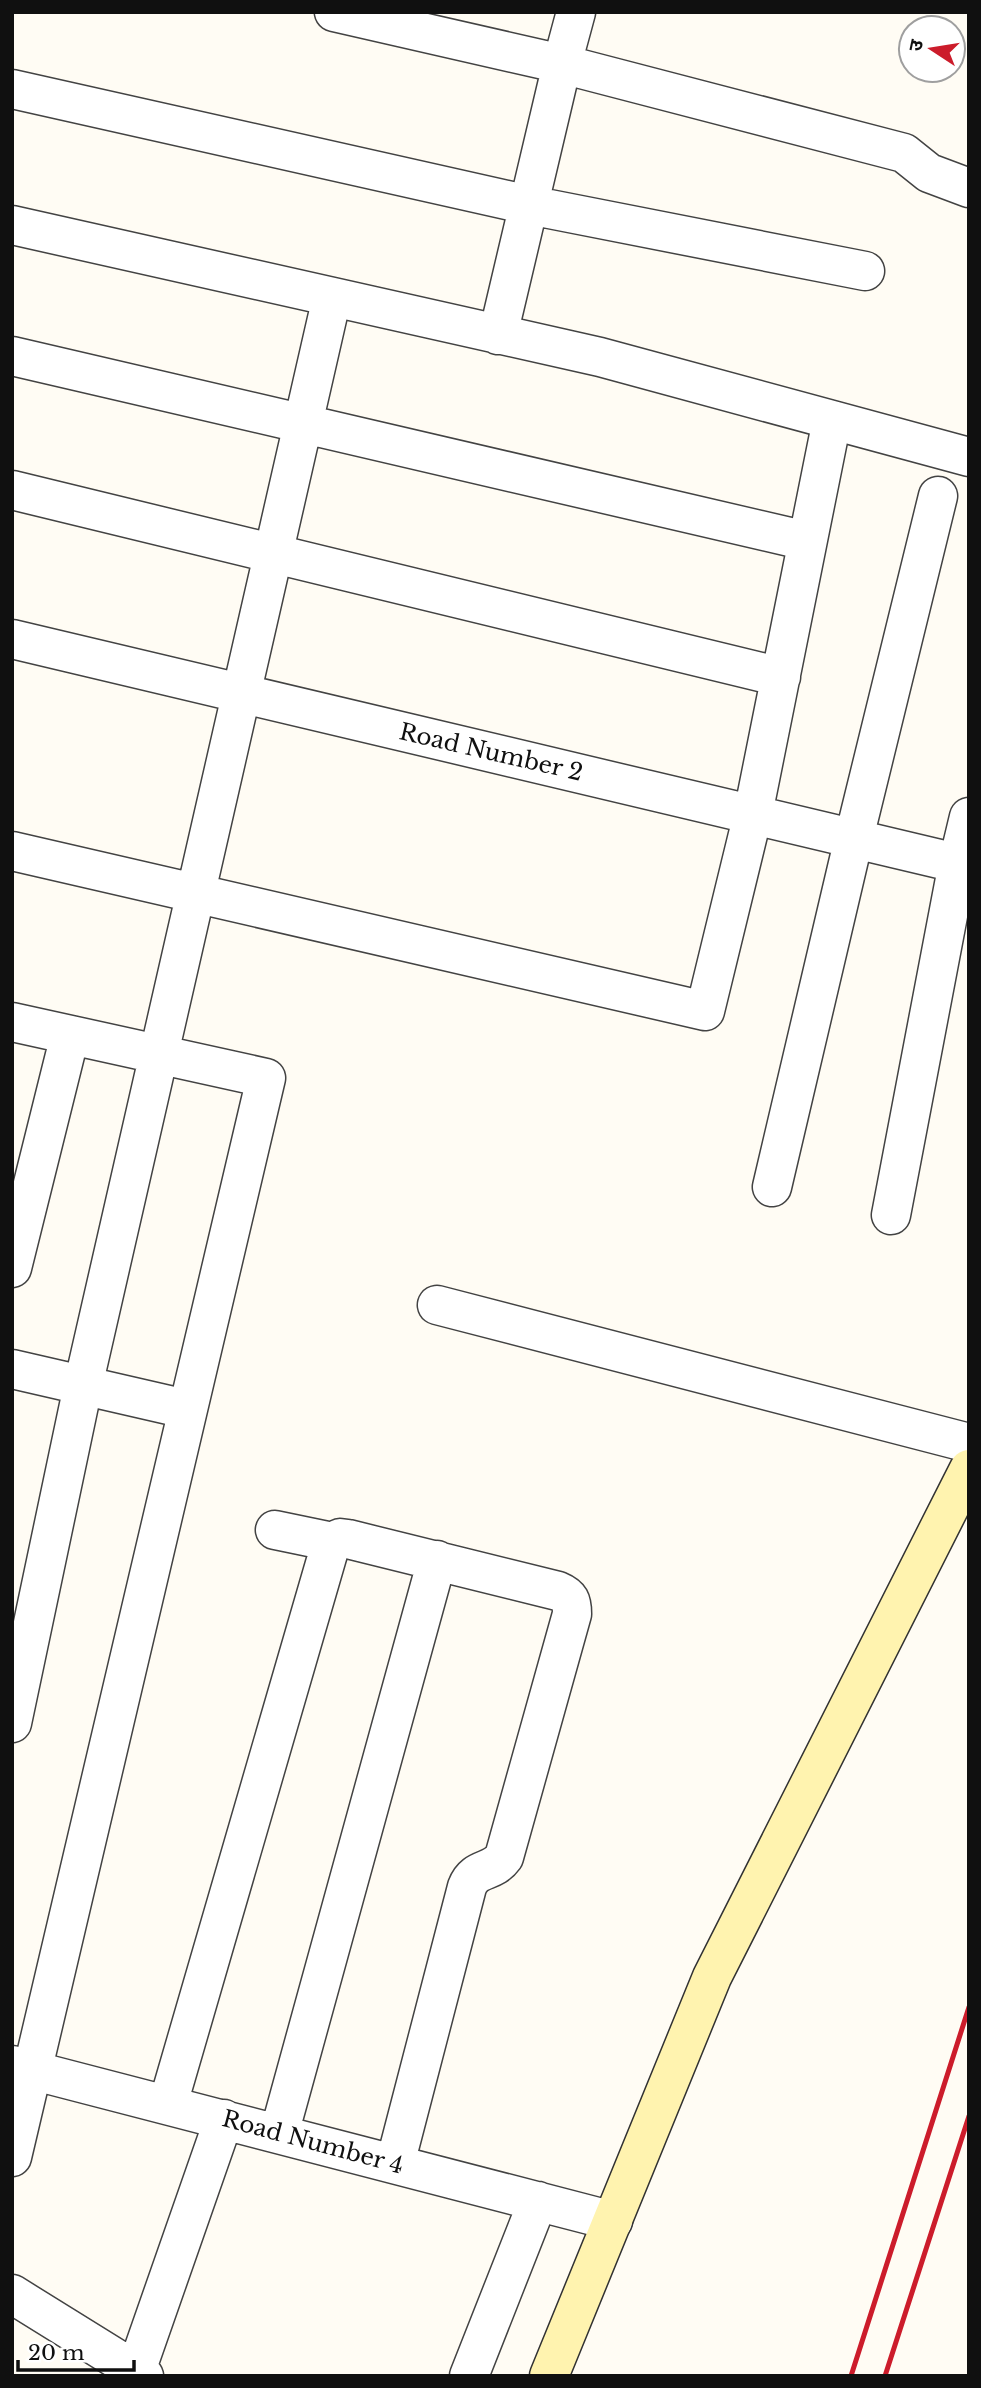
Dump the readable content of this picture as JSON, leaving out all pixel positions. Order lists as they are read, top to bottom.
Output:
{
  "streets": {
    "street": ["Road Number 2", "Road Number 4"]
  },
  "scale_bar": "20 m",
  "north": "left"
}
